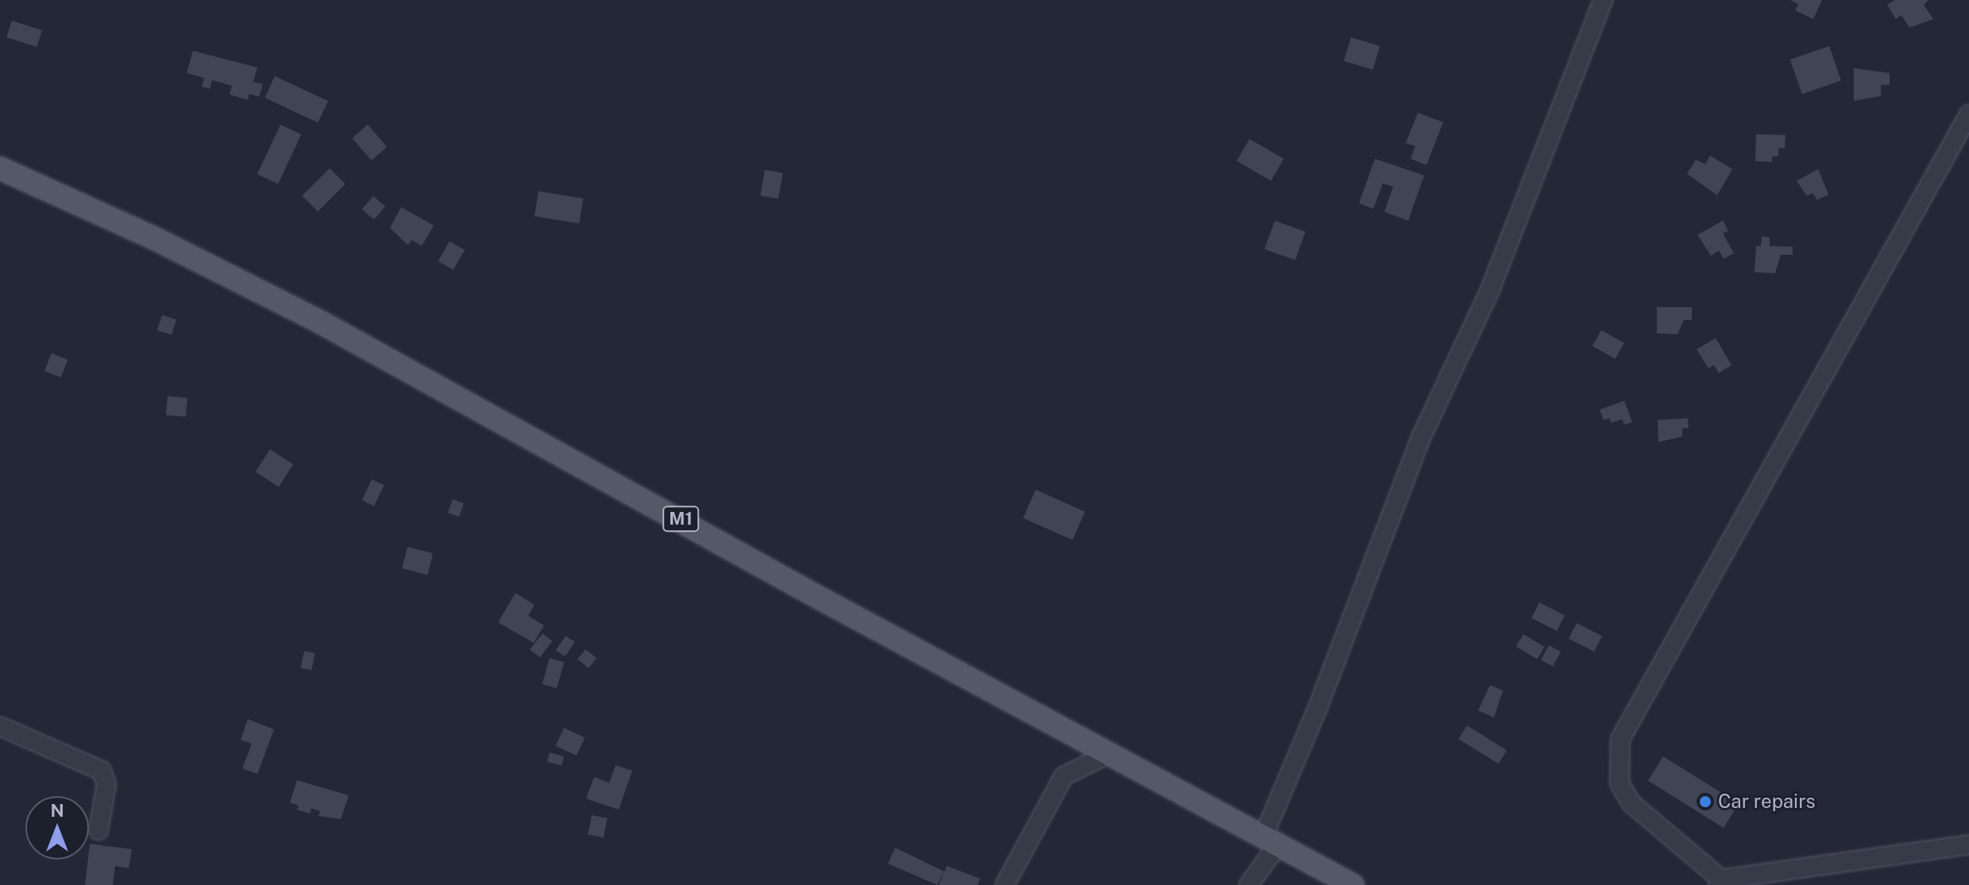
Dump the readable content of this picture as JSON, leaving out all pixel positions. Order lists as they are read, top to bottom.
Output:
{
  "streets": {
    "main road": ["M1"]
  },
  "places": ["Car repairs"],
  "north": "top"
}
